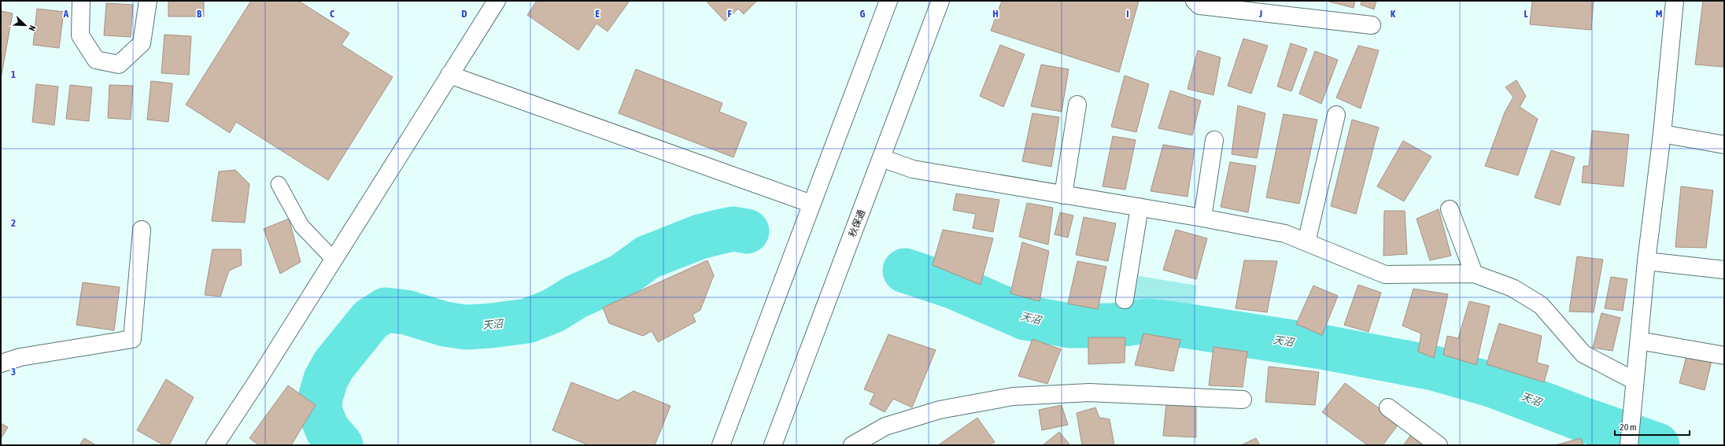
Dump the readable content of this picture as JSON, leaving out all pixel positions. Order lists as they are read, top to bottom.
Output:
{
  "streets": {
    "main road": ["秋保通"]
  },
  "water": ["天沼"],
  "scale_bar": "20 m",
  "north": "bottom right",
  "grid": {
    "columns": [
      "A",
      "B",
      "C",
      "D",
      "E",
      "F",
      "G",
      "H",
      "I",
      "J",
      "K",
      "L",
      "M"
    ],
    "rows": ["1", "2", "3"]
  }
}
